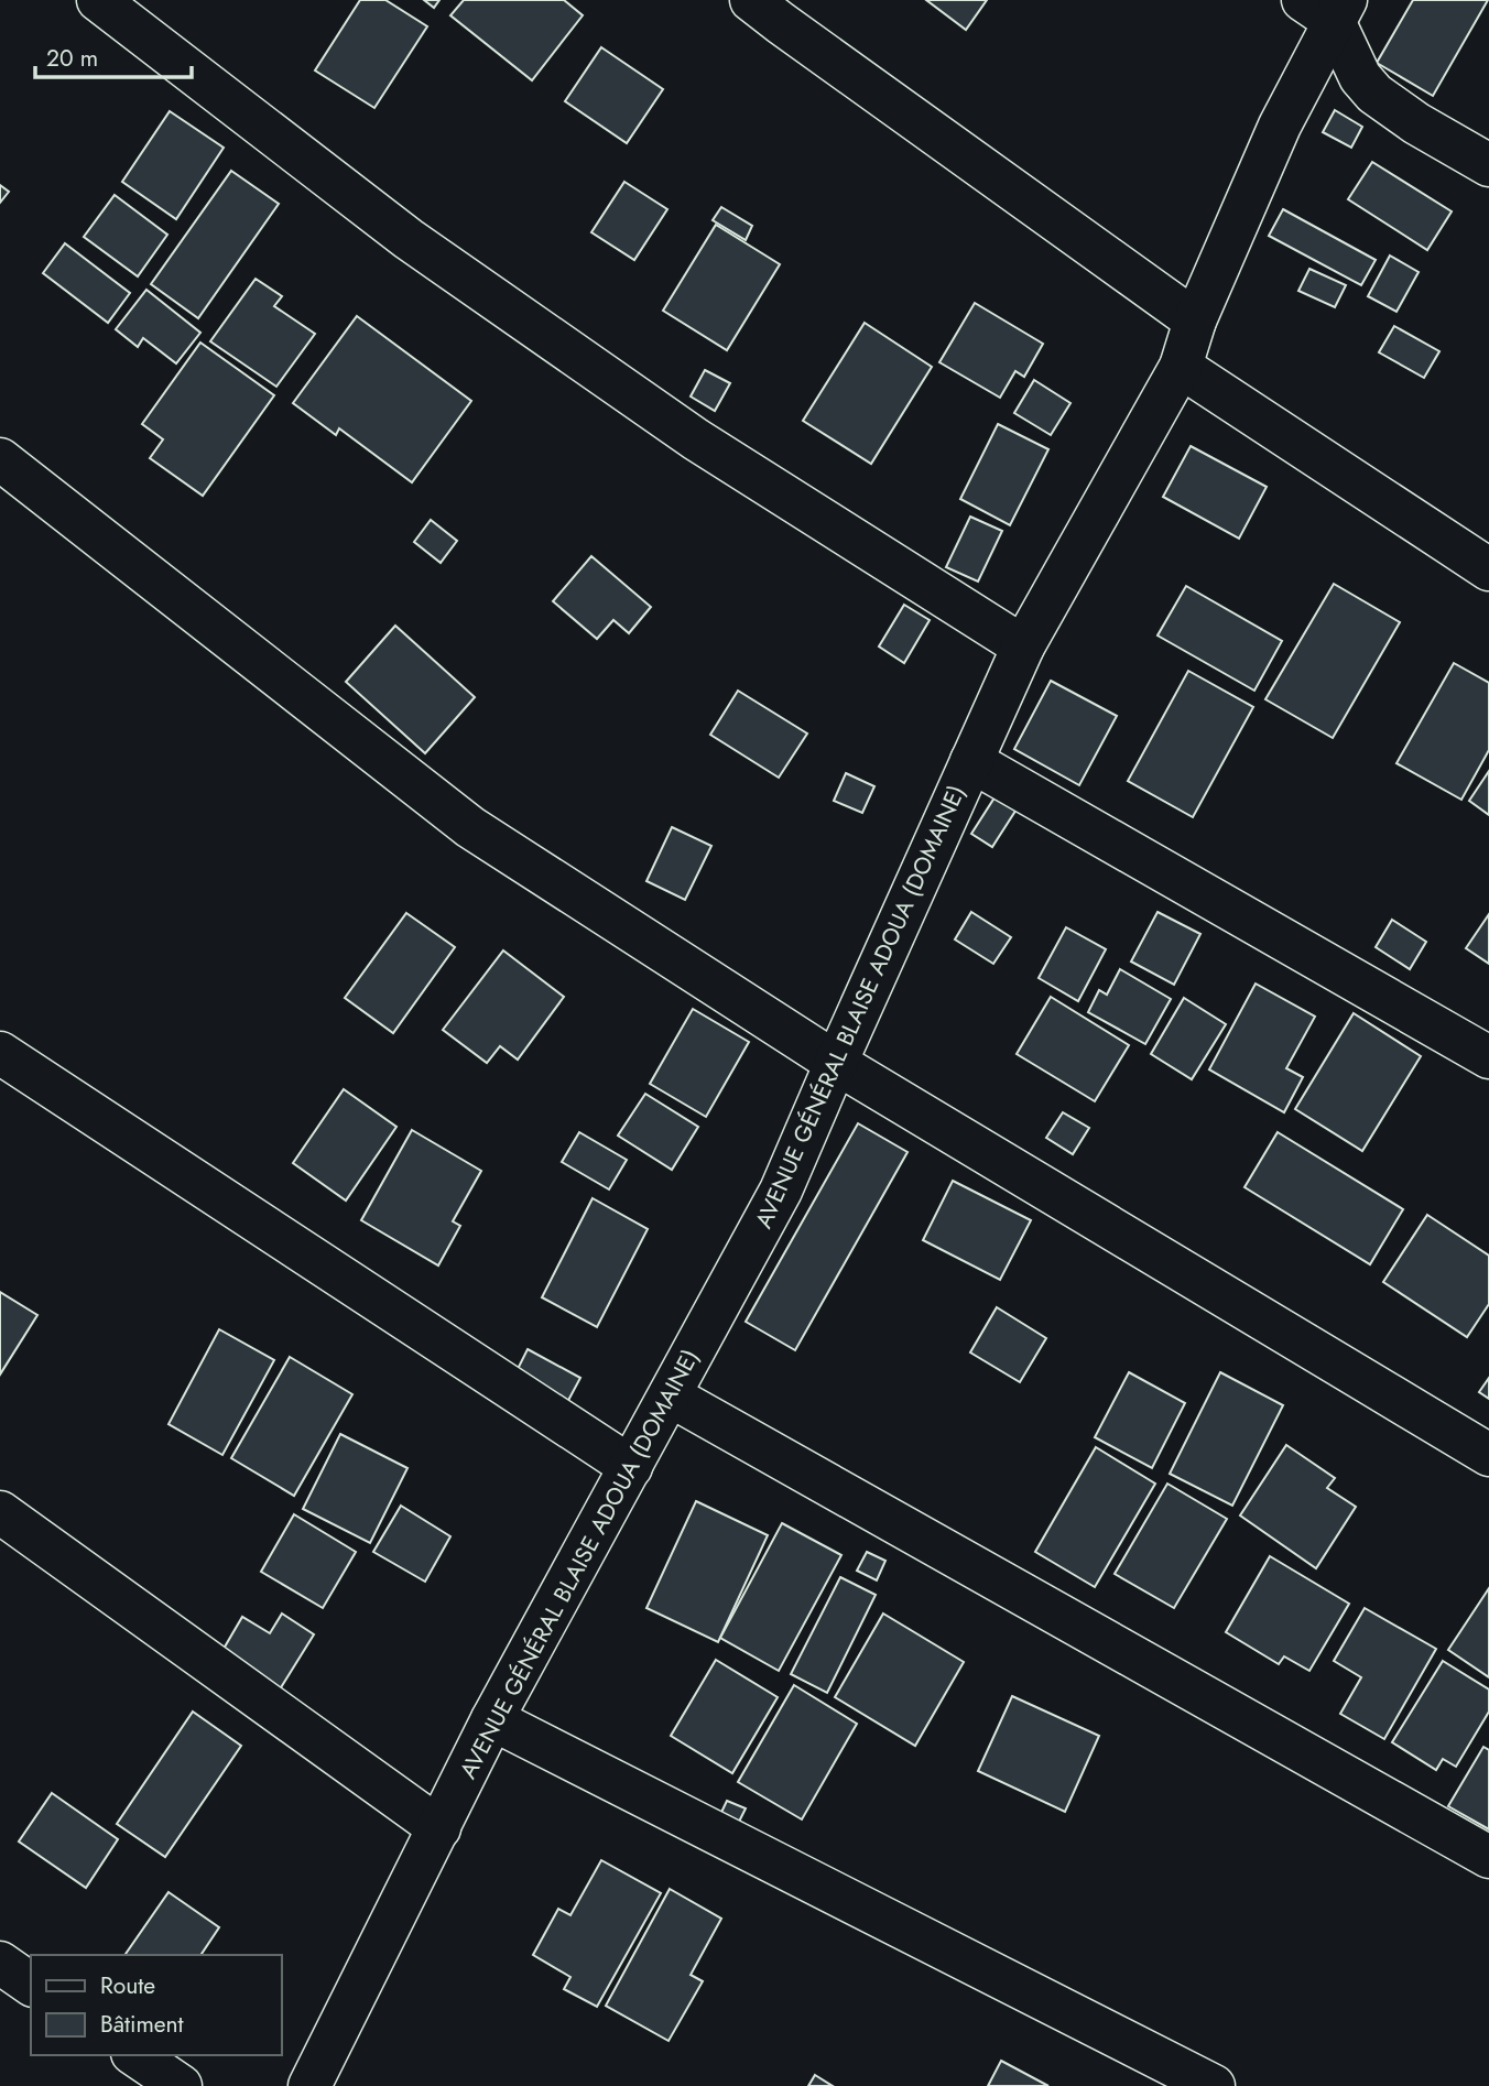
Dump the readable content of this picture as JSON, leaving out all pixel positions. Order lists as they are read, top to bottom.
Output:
{
  "streets": {
    "street": ["AVENUE GÉNÉRAL BLAISE ADOUA (DOMAINE)"]
  },
  "legend": ["Route", "Bâtiment"],
  "scale_bar": "20 m"
}
